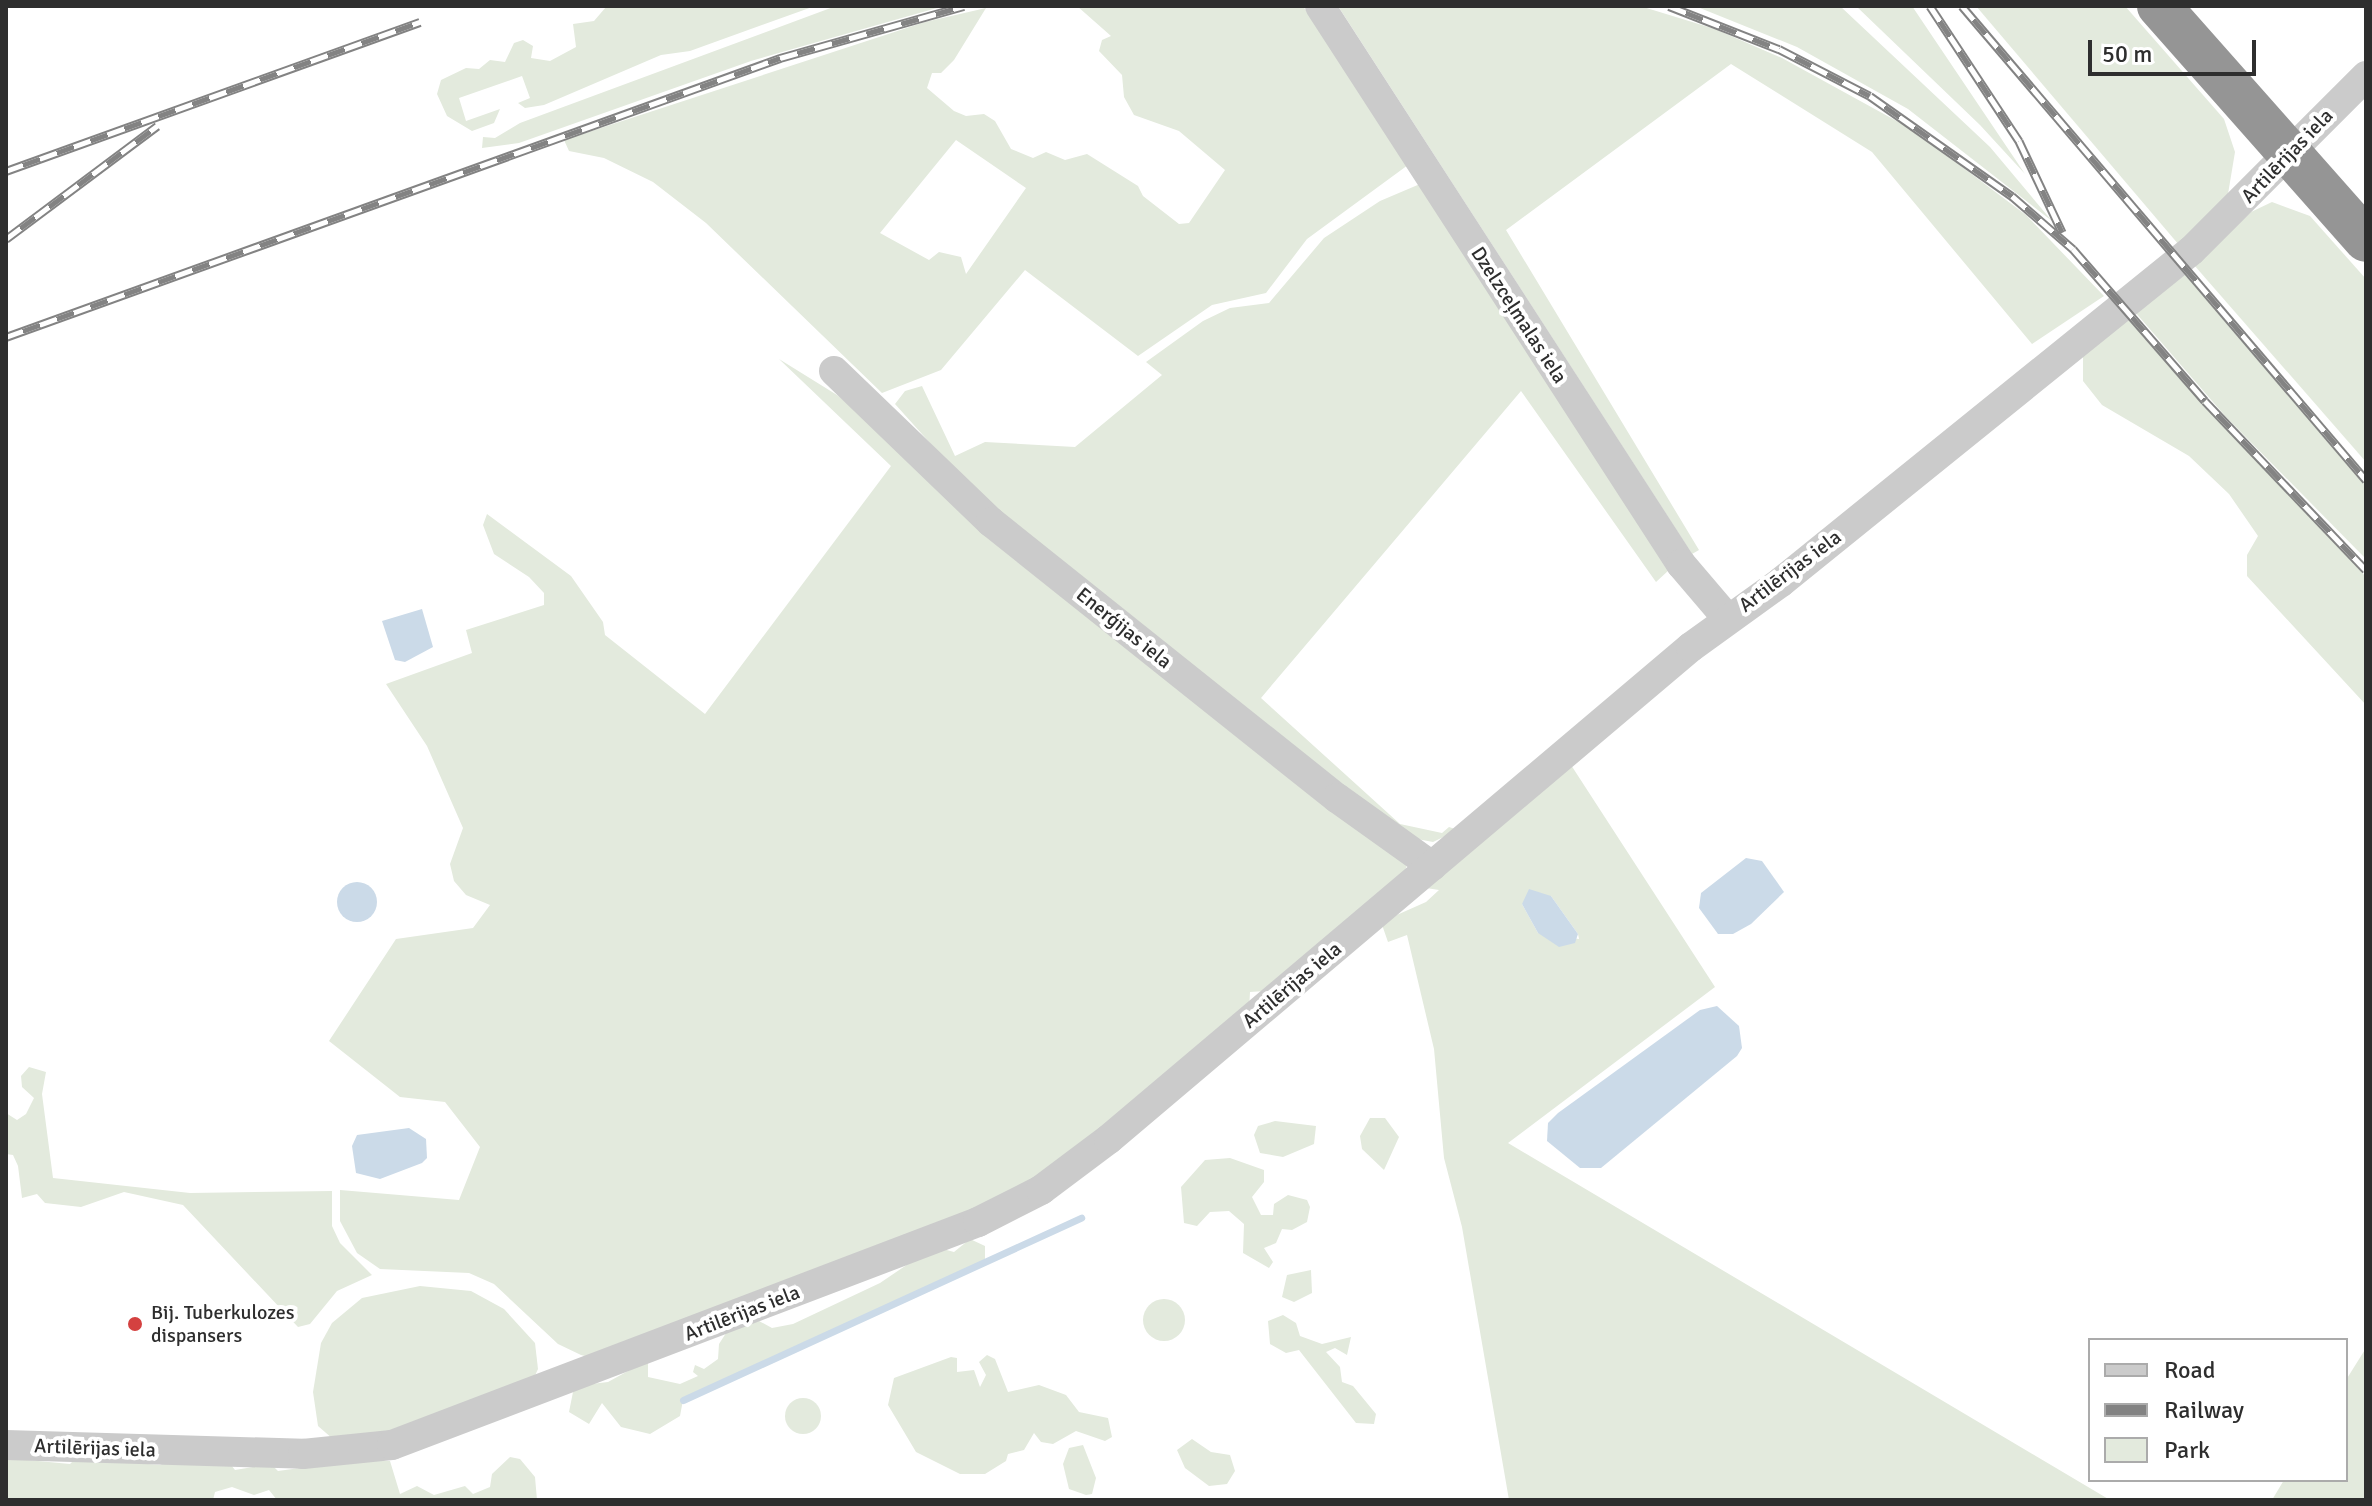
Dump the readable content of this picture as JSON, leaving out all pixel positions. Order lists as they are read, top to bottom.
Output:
{
  "streets": {
    "street": ["Artilērijas iela", "Dzelzceļmalas iela", "Enerģijas iela"]
  },
  "crossings": [
    ["Artilērijas iela", "Dzelzceļmalas iela"],
    ["Artilērijas iela", "Enerģijas iela"]
  ],
  "places": ["Bij. Tuberkulozes dispansers"],
  "legend": ["Road", "Railway", "Park"],
  "scale_bar": "50 m"
}
